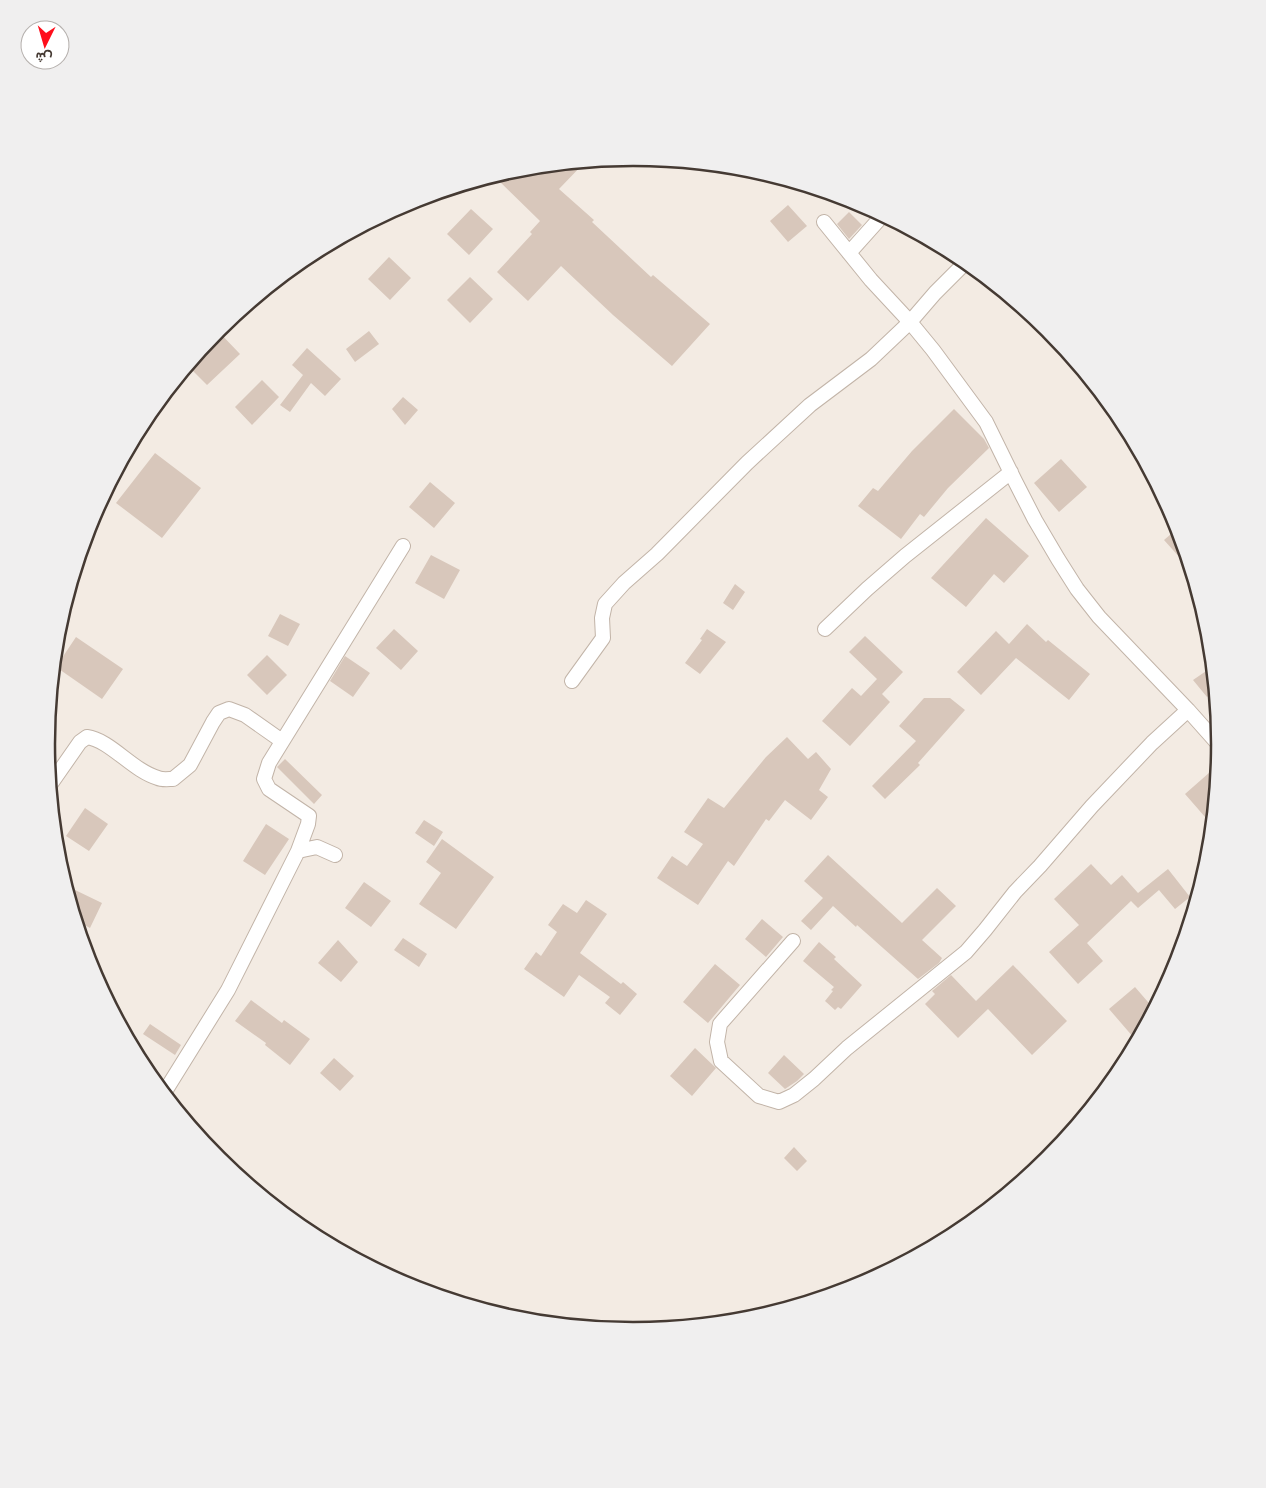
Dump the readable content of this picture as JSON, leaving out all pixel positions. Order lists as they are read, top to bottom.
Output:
{
  "north": "bottom"
}
